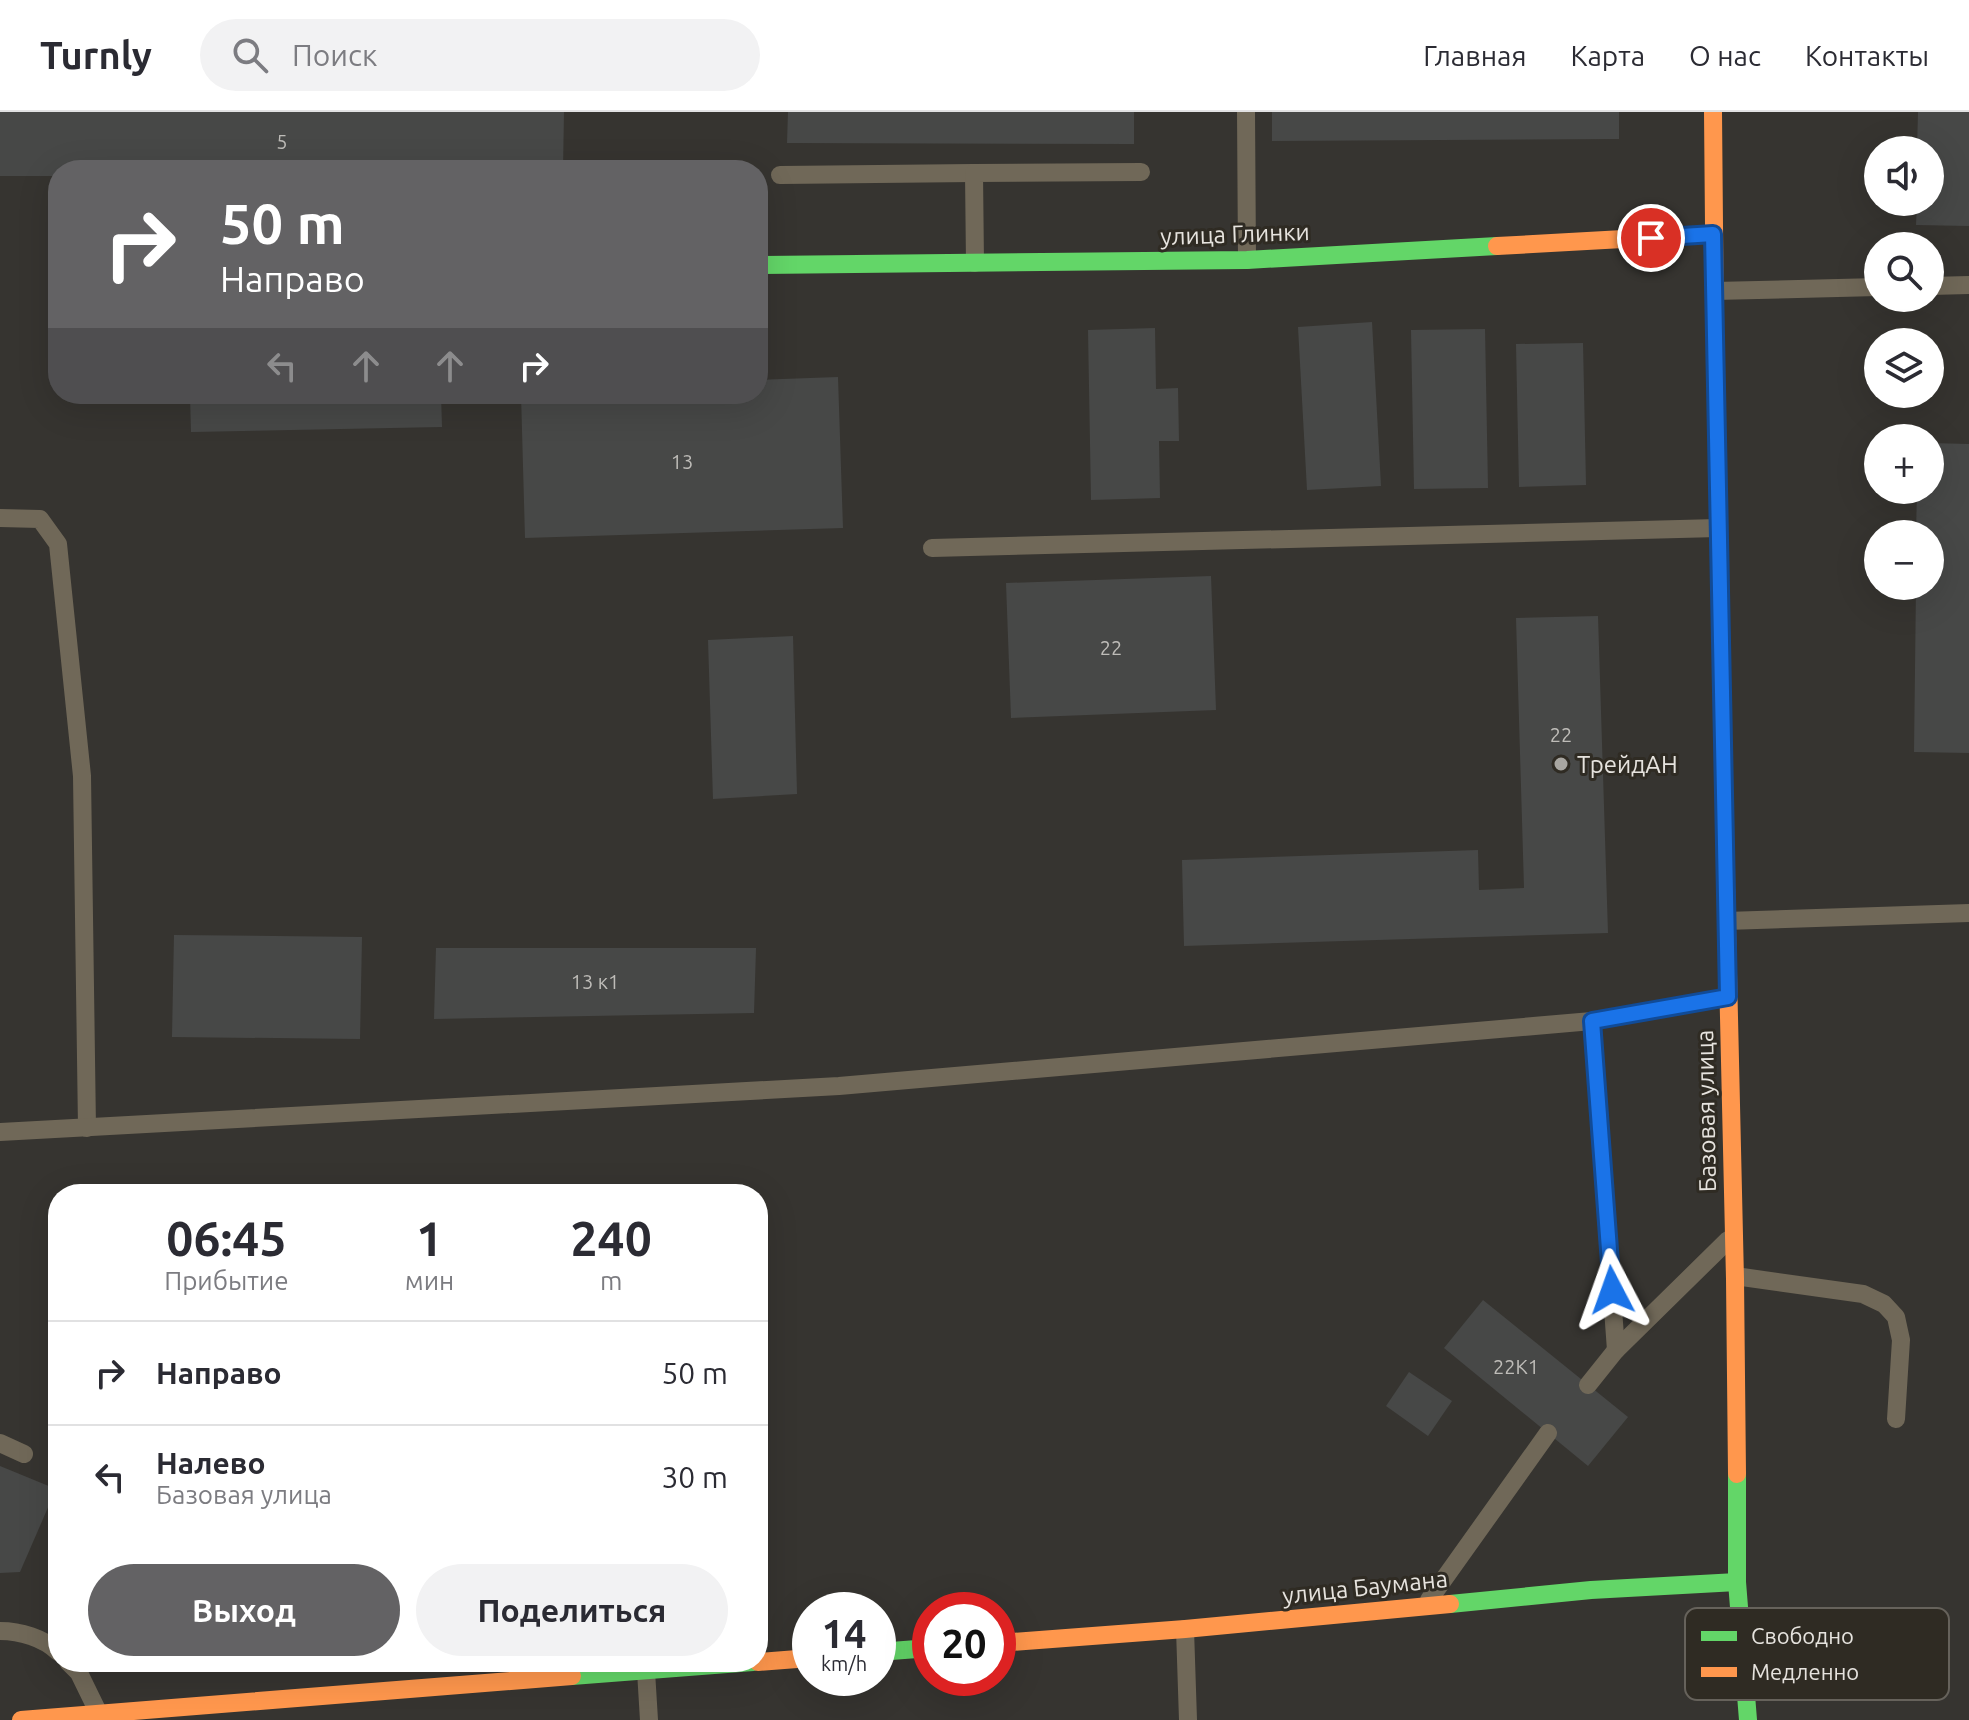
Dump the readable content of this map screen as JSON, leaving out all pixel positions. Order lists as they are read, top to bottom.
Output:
{
  "streets": {
    "main road": ["улица Глинки", "Базовая улица", "улица Баумана"]
  },
  "crossings": [
    ["улица Глинки", "Базовая улица"],
    ["Базовая улица", "улица Баумана"]
  ],
  "places": ["ТрейдАН"],
  "house_numbers": [
    "5",
    "13",
    "22",
    "22",
    "13 к1",
    "22К1"
  ],
  "legend": ["Свободно", "Медленно"],
  "page": {
    "header": "Turnly",
    "search": "Поиск",
    "nav": [
      "Главная",
      "Карта",
      "О нас",
      "Контакты"
    ],
    "map_buttons": ["+", "−"],
    "turn": ["50 m", "Направо"],
    "eta": [
      "06:45",
      "Прибытие",
      "1",
      "мин",
      "240",
      "m"
    ],
    "list": [
      {
        "name": "Направо",
        "value": "50 m"
      },
      {
        "name": "Налево",
        "note": "Базовая улица",
        "value": "30 m"
      }
    ],
    "buttons": ["Выход", "Поделиться"],
    "speed": "14 km/h",
    "limit": "20"
  }
}
